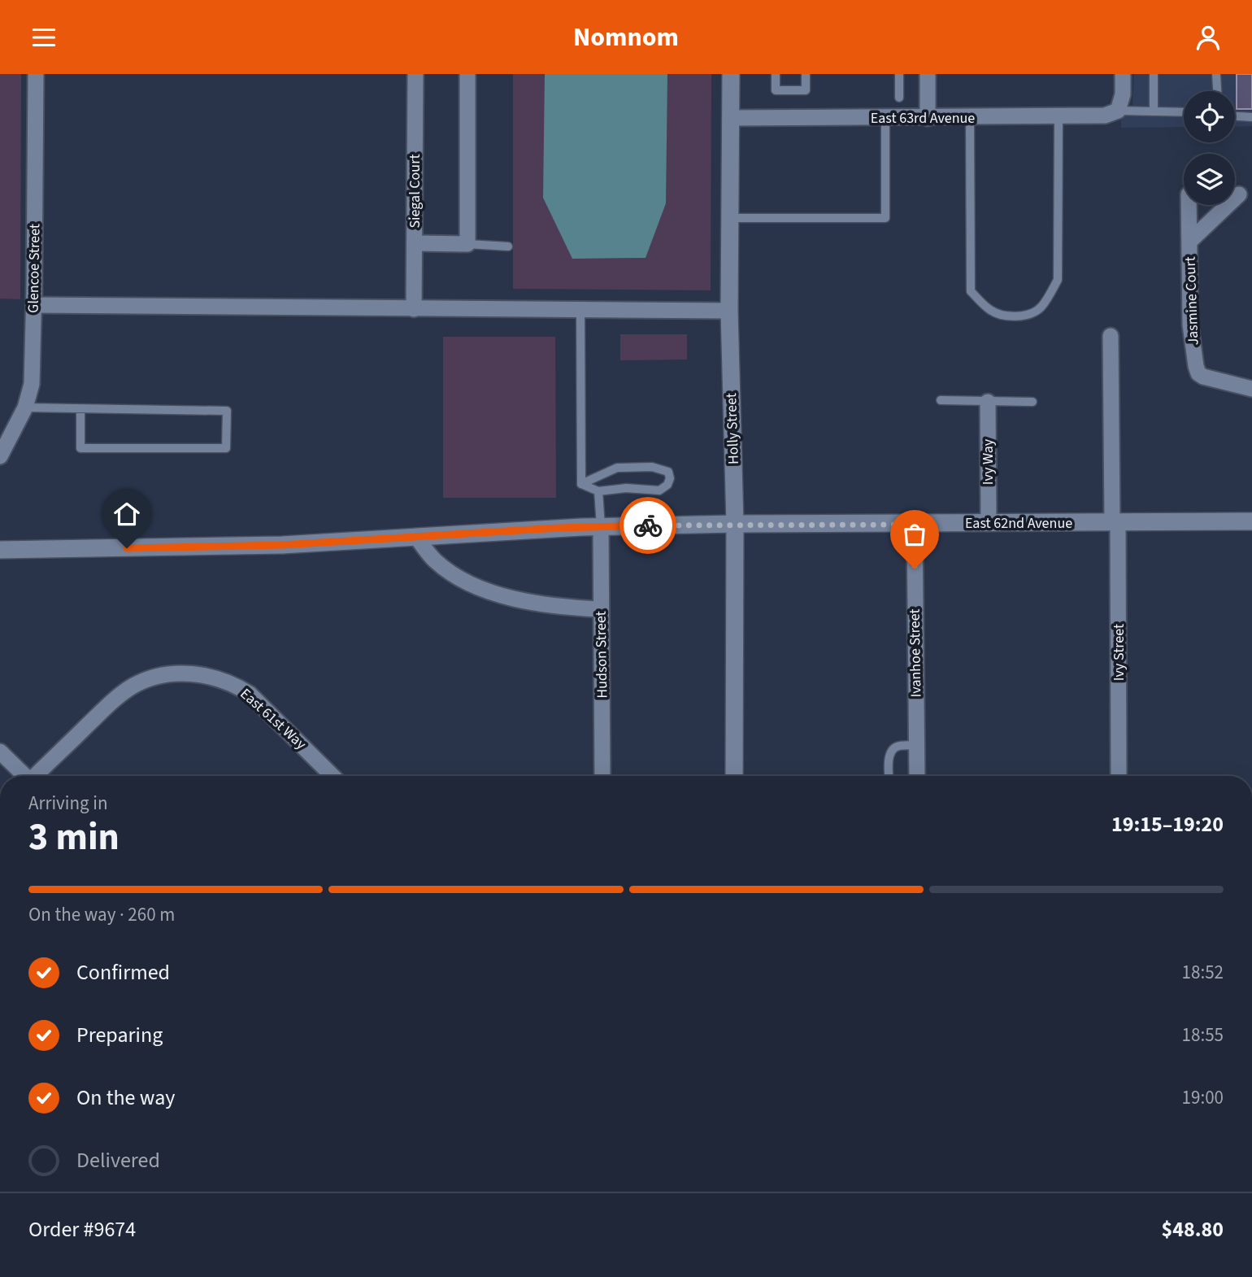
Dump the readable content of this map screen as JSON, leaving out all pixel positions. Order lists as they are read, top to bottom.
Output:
{
  "streets": {
    "street": [
      "East 63rd Avenue",
      "Siegal Court",
      "Glencoe Street",
      "Jasmine Court",
      "Holly Street",
      "Ivy Way",
      "East 62nd Avenue",
      "Ivy Street",
      "Ivanhoe Street",
      "Hudson Street",
      "East 61st Way"
    ]
  },
  "crossings": [
    ["East 63rd Avenue", "Holly Street"],
    ["Holly Street", "East 62nd Avenue"],
    ["Ivy Way", "East 62nd Avenue"],
    ["East 62nd Avenue", "Ivy Street"],
    ["East 62nd Avenue", "Ivanhoe Street"],
    ["East 62nd Avenue", "Hudson Street"]
  ],
  "page": {
    "header": "Nomnom",
    "heading": ["3 min", "Arriving in", "19:15–19:20"],
    "panel": ["Order #9674", "$48.80"],
    "bar": "On the way · 260 m",
    "list": [
      ["Confirmed", "18:52"],
      ["Preparing", "18:55"],
      ["On the way", "19:00"],
      "Delivered"
    ]
  }
}
